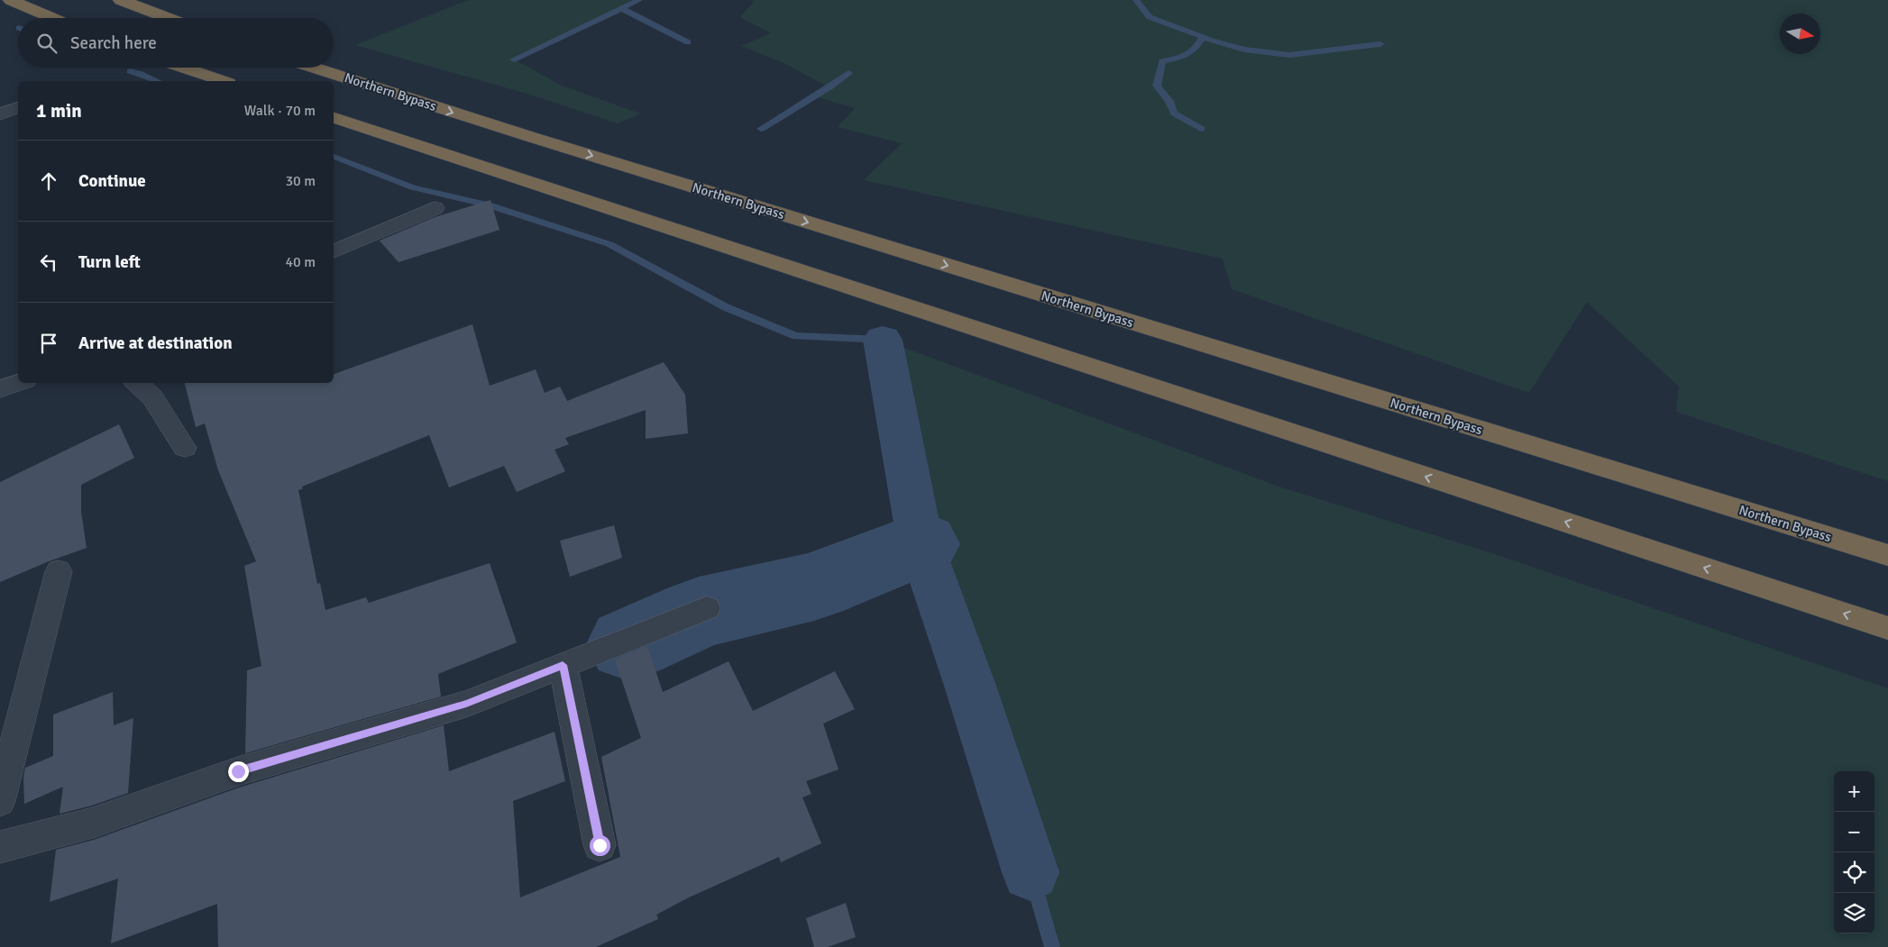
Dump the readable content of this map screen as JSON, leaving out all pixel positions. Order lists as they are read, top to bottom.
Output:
{
  "streets": {
    "highway": ["Northern Bypass"]
  },
  "north": "right",
  "page": {
    "search": "Search here",
    "heading": ["1 min", "Walk · 70 m"],
    "list": [
      ["Continue", "30 m"],
      ["Turn left", "40 m"],
      "Arrive at destination"
    ],
    "map_buttons": ["+", "−"]
  }
}
